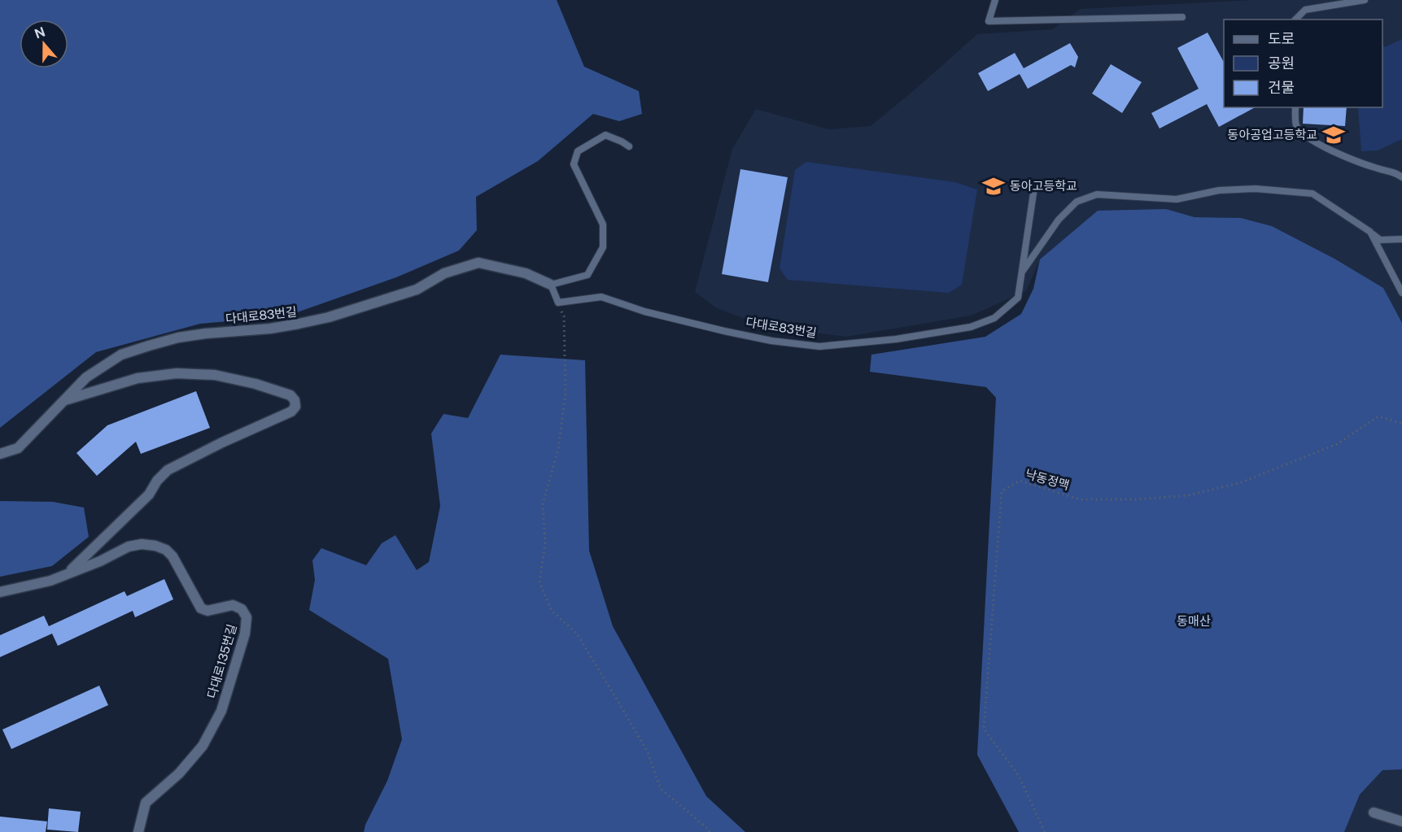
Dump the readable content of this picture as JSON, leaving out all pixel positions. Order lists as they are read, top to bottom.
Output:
{
  "streets": {
    "street": ["다대로83번길", "다대로135번길"],
    "path": ["낙동정맥"]
  },
  "parks": ["동매산"],
  "places": {
    "school or university": ["동아공업고등학교", "동아고등학교"]
  },
  "legend": ["도로", "공원", "건물"],
  "north": "top"
}
